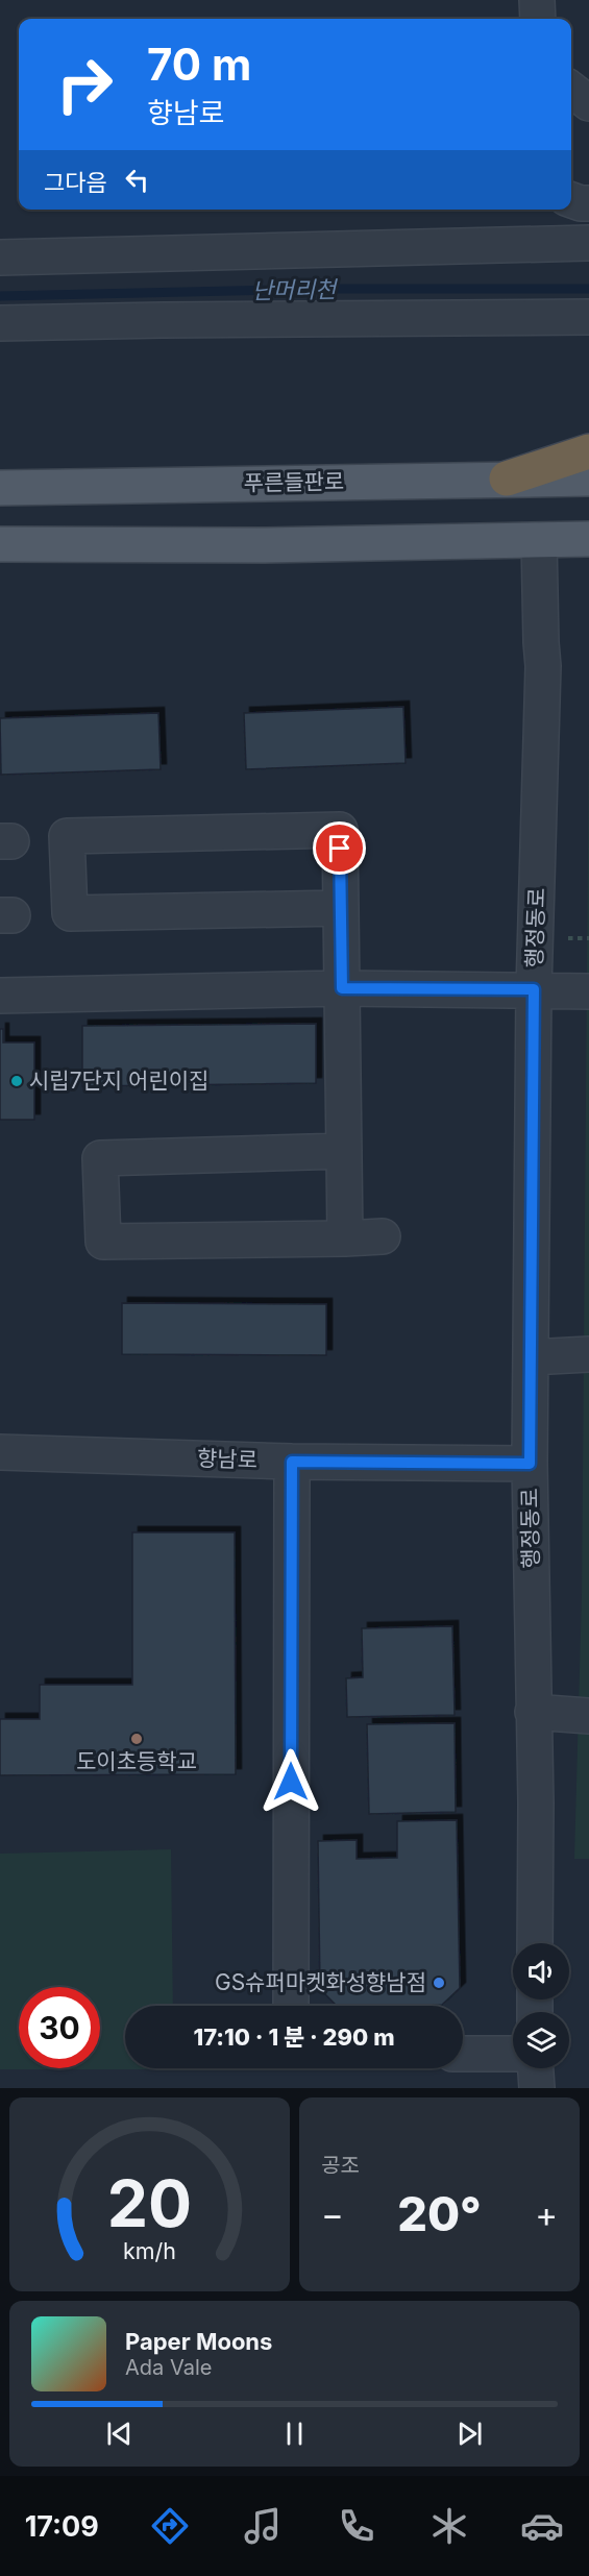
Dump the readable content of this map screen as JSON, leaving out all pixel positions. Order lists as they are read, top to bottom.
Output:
{
  "streets": {
    "main road": ["푸른들판로"],
    "street": ["행정동로", "향남로"]
  },
  "crossings": [
    ["행정동로", "향남로"]
  ],
  "water": ["난머리천"],
  "places": ["시립7단지 어린이집", "도이초등학교", "GS슈퍼마켓화성향남점"],
  "page": {
    "turn": ["70 m", "향남로"],
    "then": "그다음",
    "limit": "30",
    "trip": "17:10 · 1 분 · 290 m",
    "tile": "공조",
    "heat": ["−", "20°", "+"],
    "song": ["Paper Moons", "Ada Vale"],
    "tabs": "17:09",
    "gauge": ["20", "km/h"]
  }
}
